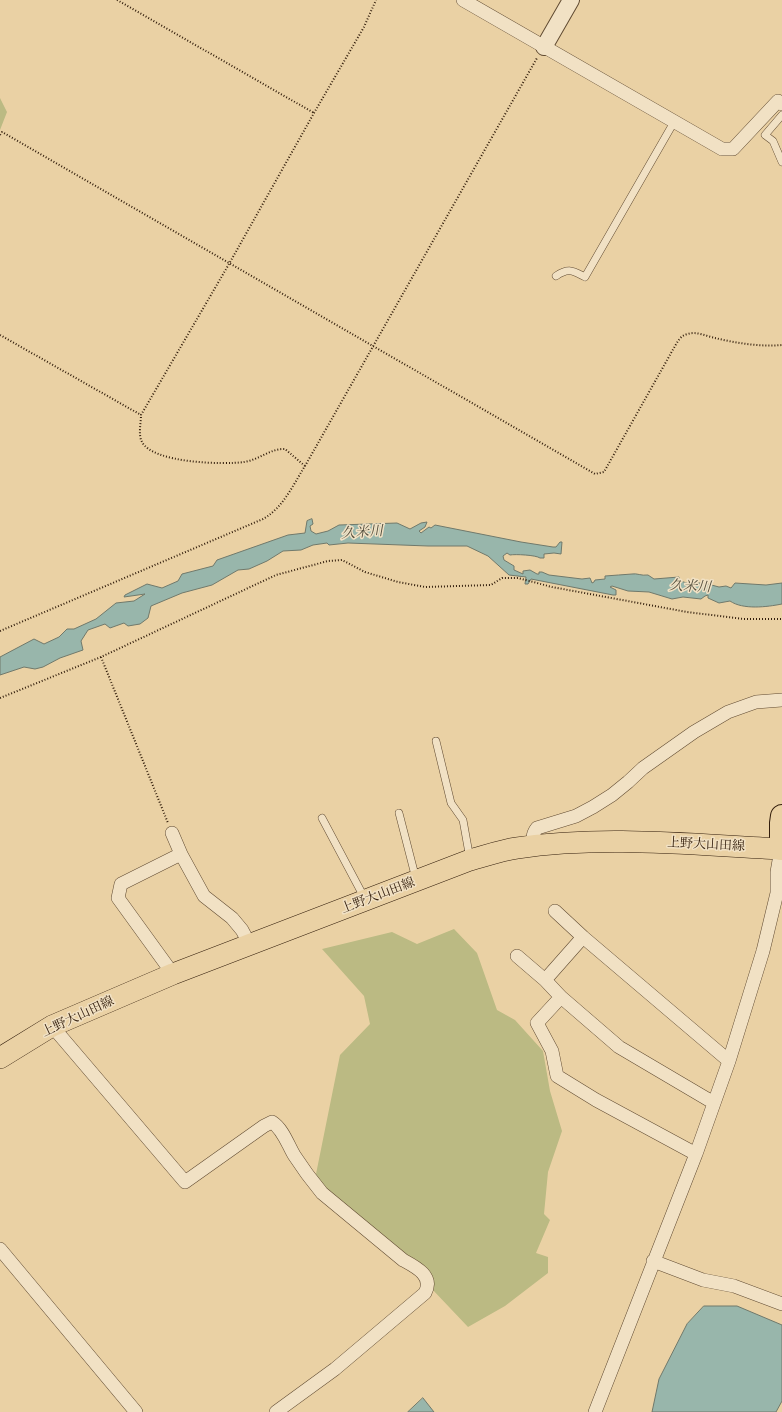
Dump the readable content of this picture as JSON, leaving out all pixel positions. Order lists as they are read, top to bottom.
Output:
{
  "streets": {
    "main road": ["上野大山田線"]
  },
  "water": ["久米川"]
}
